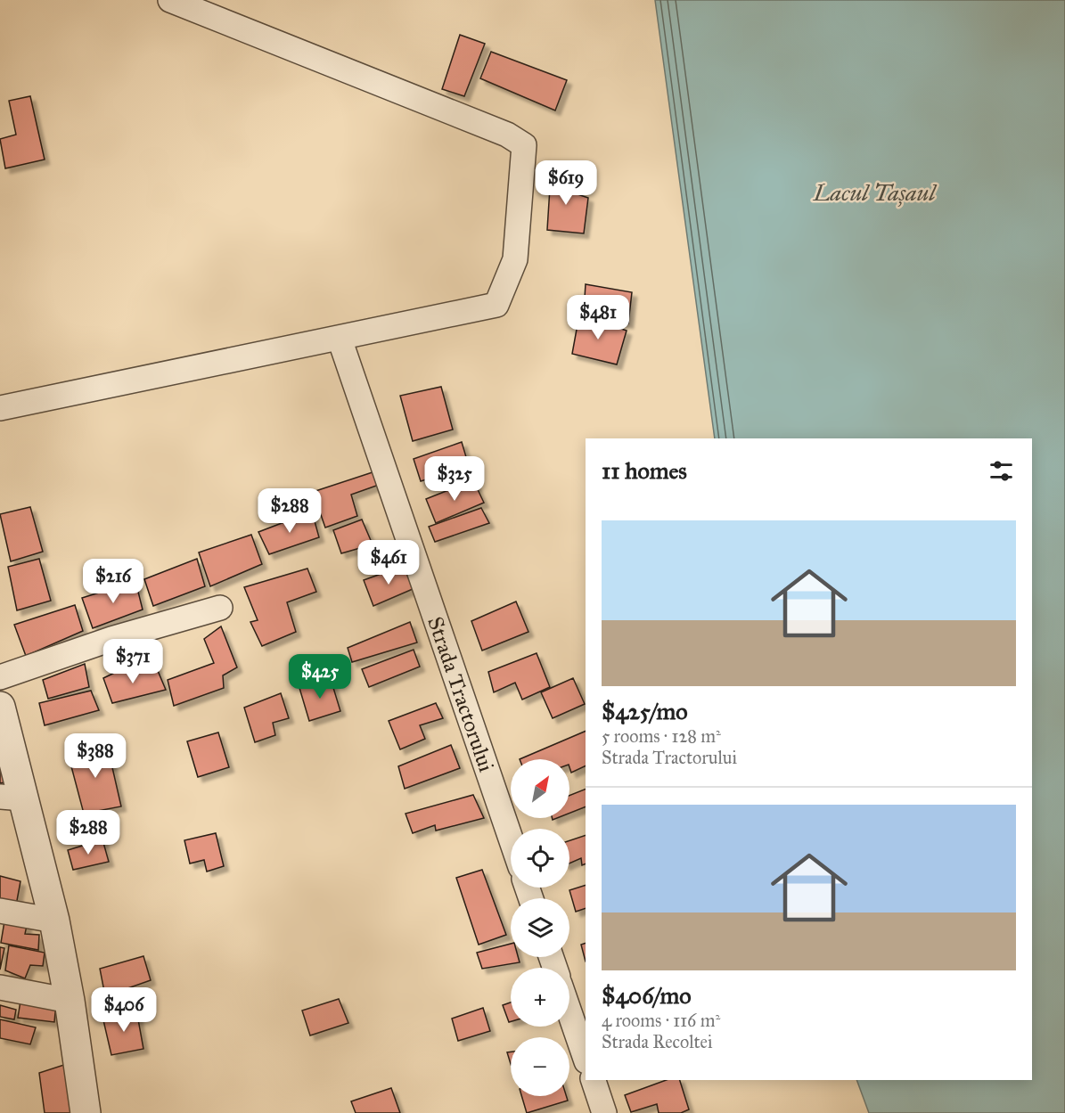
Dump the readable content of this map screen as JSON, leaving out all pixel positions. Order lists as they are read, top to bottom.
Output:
{
  "streets": {
    "street": ["Strada Tractorului"]
  },
  "water": ["Lacul Tașaul"],
  "north": "top right",
  "page": {
    "price": [
      "$619",
      "$481",
      "$325",
      "$288",
      "$461",
      "$216",
      "$371",
      "$425",
      "$388",
      "$288",
      "$406"
    ],
    "heading": "11 homes",
    "list": [
      {
        "name": "$425/mo",
        "note": "5 rooms · 128 m² · Strada Tractorului"
      },
      {
        "name": "$406/mo",
        "note": "4 rooms · 116 m² · Strada Recoltei"
      }
    ],
    "map_buttons": ["+", "−"]
  }
}
